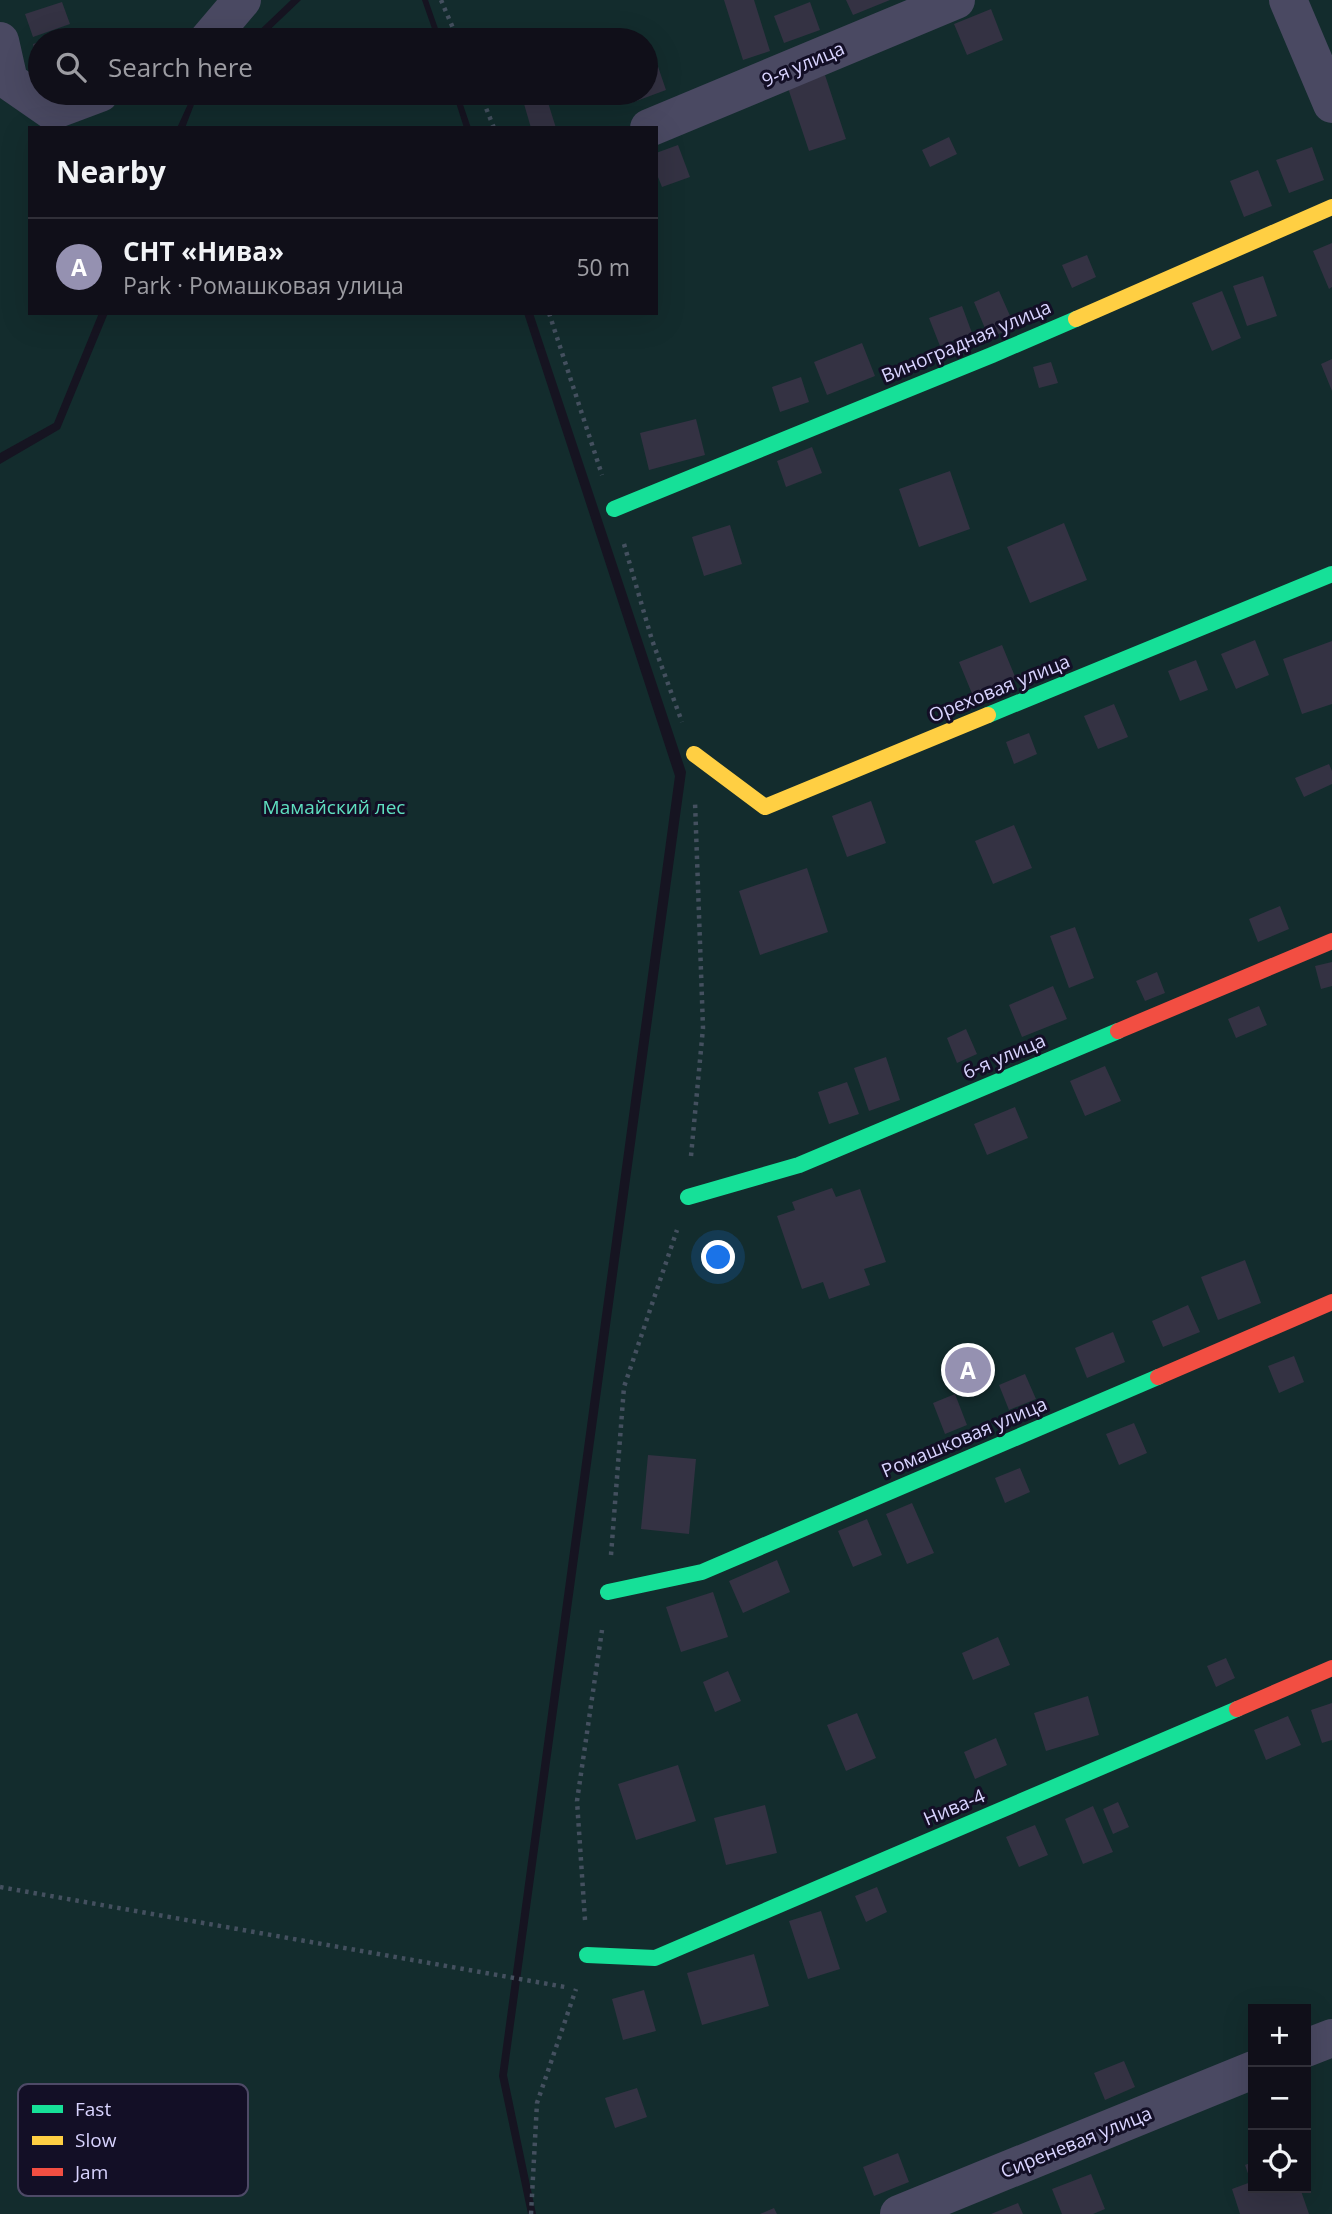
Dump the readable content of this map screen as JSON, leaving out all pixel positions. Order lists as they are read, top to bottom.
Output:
{
  "streets": {
    "street": [
      "9-я улица",
      "Виноградная улица",
      "Ореховая улица",
      "6-я улица",
      "Ромашковая улица",
      "Нива-4",
      "Сиреневая улица"
    ]
  },
  "parks": ["Мамайский лес"],
  "legend": ["Fast", "Slow", "Jam"],
  "page": {
    "search": "Search here",
    "heading": "Nearby",
    "list": [
      {
        "mark": "A",
        "name": "СНТ «Нива»",
        "note": "Park · Ромашковая улица",
        "value": "50 m"
      }
    ],
    "pins": "A",
    "map_buttons": ["+", "−"]
  }
}
